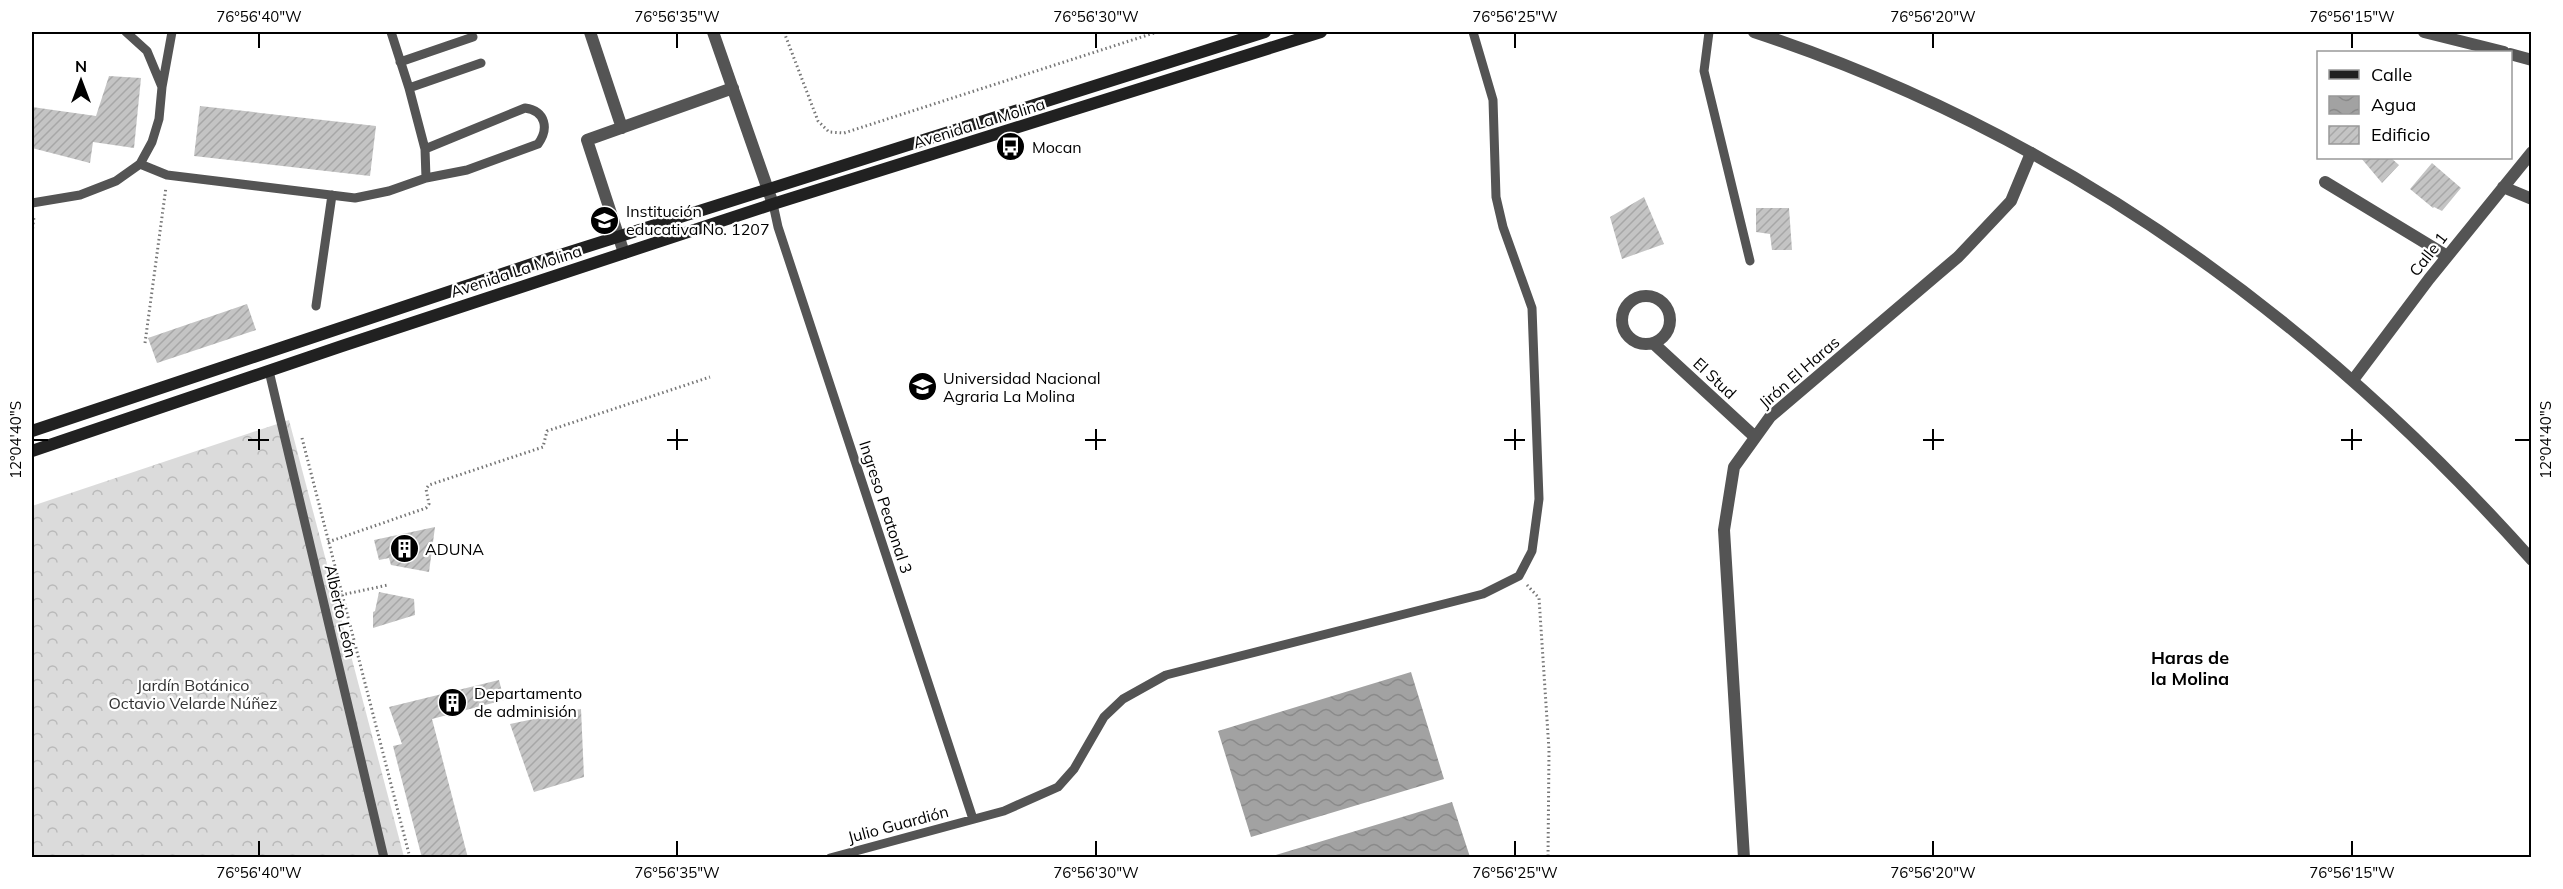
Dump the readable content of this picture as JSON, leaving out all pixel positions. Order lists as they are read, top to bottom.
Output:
{
  "streets": {
    "main road": ["Avenida La Molina"],
    "street": ["Calle 1", "Jirón El Haras", "El Stud"],
    "lane": ["Ingreso Peatonal 3", "Alberto León", "Julio Guardión"]
  },
  "crossings": [
    ["Avenida La Molina", "Ingreso Peatonal 3"],
    ["Avenida La Molina", "Alberto León"],
    ["Jirón El Haras", "El Stud"],
    ["Ingreso Peatonal 3", "Julio Guardión"]
  ],
  "districts": ["Haras de la Molina"],
  "parks": ["Jardín Botánico Octavio Velarde Núñez"],
  "places": {
    "bus stop": ["Mocan"],
    "school or university": ["Institución educativa No. 1207", "Universidad Nacional Agraria La Molina"],
    "building": ["ADUNA", "Departamento de adminisión"]
  },
  "legend": ["Calle", "Agua", "Edificio"],
  "north": "top",
  "coordinates": [
    "76°56'40\"W",
    "76°56'35\"W",
    "76°56'30\"W",
    "76°56'25\"W",
    "76°56'20\"W",
    "76°56'15\"W",
    "12°04'40\"S"
  ]
}
